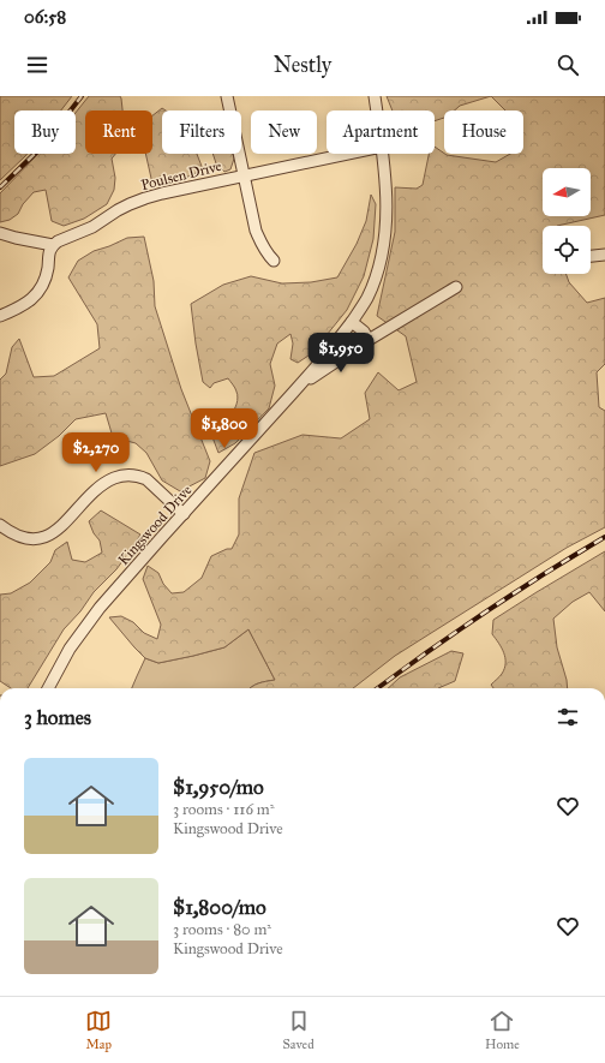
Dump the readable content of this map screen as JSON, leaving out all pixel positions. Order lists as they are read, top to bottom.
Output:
{
  "streets": {
    "street": ["Poulsen Drive", "Kingswood Drive"]
  },
  "north": "left",
  "page": {
    "status": "06:58",
    "header": "Nestly",
    "chip": [
      "Buy",
      "Rent",
      "Filters",
      "New",
      "Apartment",
      "House"
    ],
    "price": ["$1,950", "$1,800", "$2,270"],
    "heading": "3 homes",
    "list": [
      {
        "name": "$1,950/mo",
        "note": "3 rooms · 116 m² · Kingswood Drive"
      },
      {
        "name": "$1,800/mo",
        "note": "3 rooms · 80 m² · Kingswood Drive"
      }
    ],
    "tabs": ["Map", "Saved", "Home"]
  }
}
